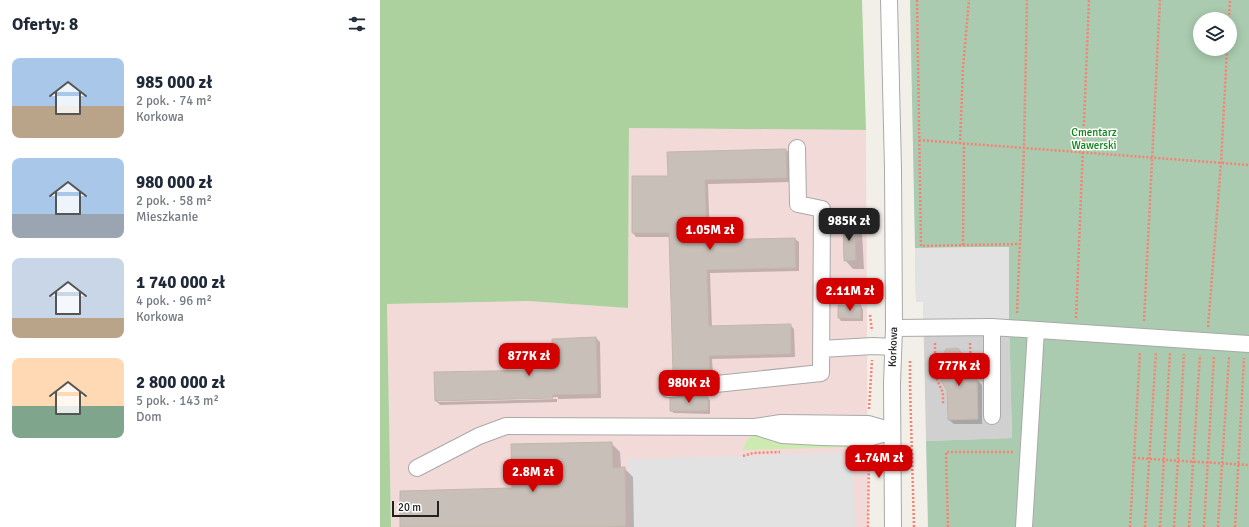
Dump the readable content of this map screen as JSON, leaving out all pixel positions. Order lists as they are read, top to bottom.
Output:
{
  "streets": {
    "street": ["Korkowa"]
  },
  "parks": ["Cmentarz Wawerski"],
  "scale_bar": "20 m",
  "page": {
    "heading": "Oferty: 8",
    "list": [
      {
        "name": "985 000 zł",
        "note": "2 pok. · 74 m² · Korkowa"
      },
      {
        "name": "980 000 zł",
        "note": "2 pok. · 58 m² · Mieszkanie"
      },
      {
        "name": "1 740 000 zł",
        "note": "4 pok. · 96 m² · Korkowa"
      },
      {
        "name": "2 800 000 zł",
        "note": "5 pok. · 143 m² · Dom"
      }
    ],
    "price": [
      "985K zł",
      "1.05M zł",
      "2.11M zł",
      "877K zł",
      "777K zł",
      "980K zł",
      "1.74M zł",
      "2.8M zł"
    ],
    "scale": "20 m"
  }
}
